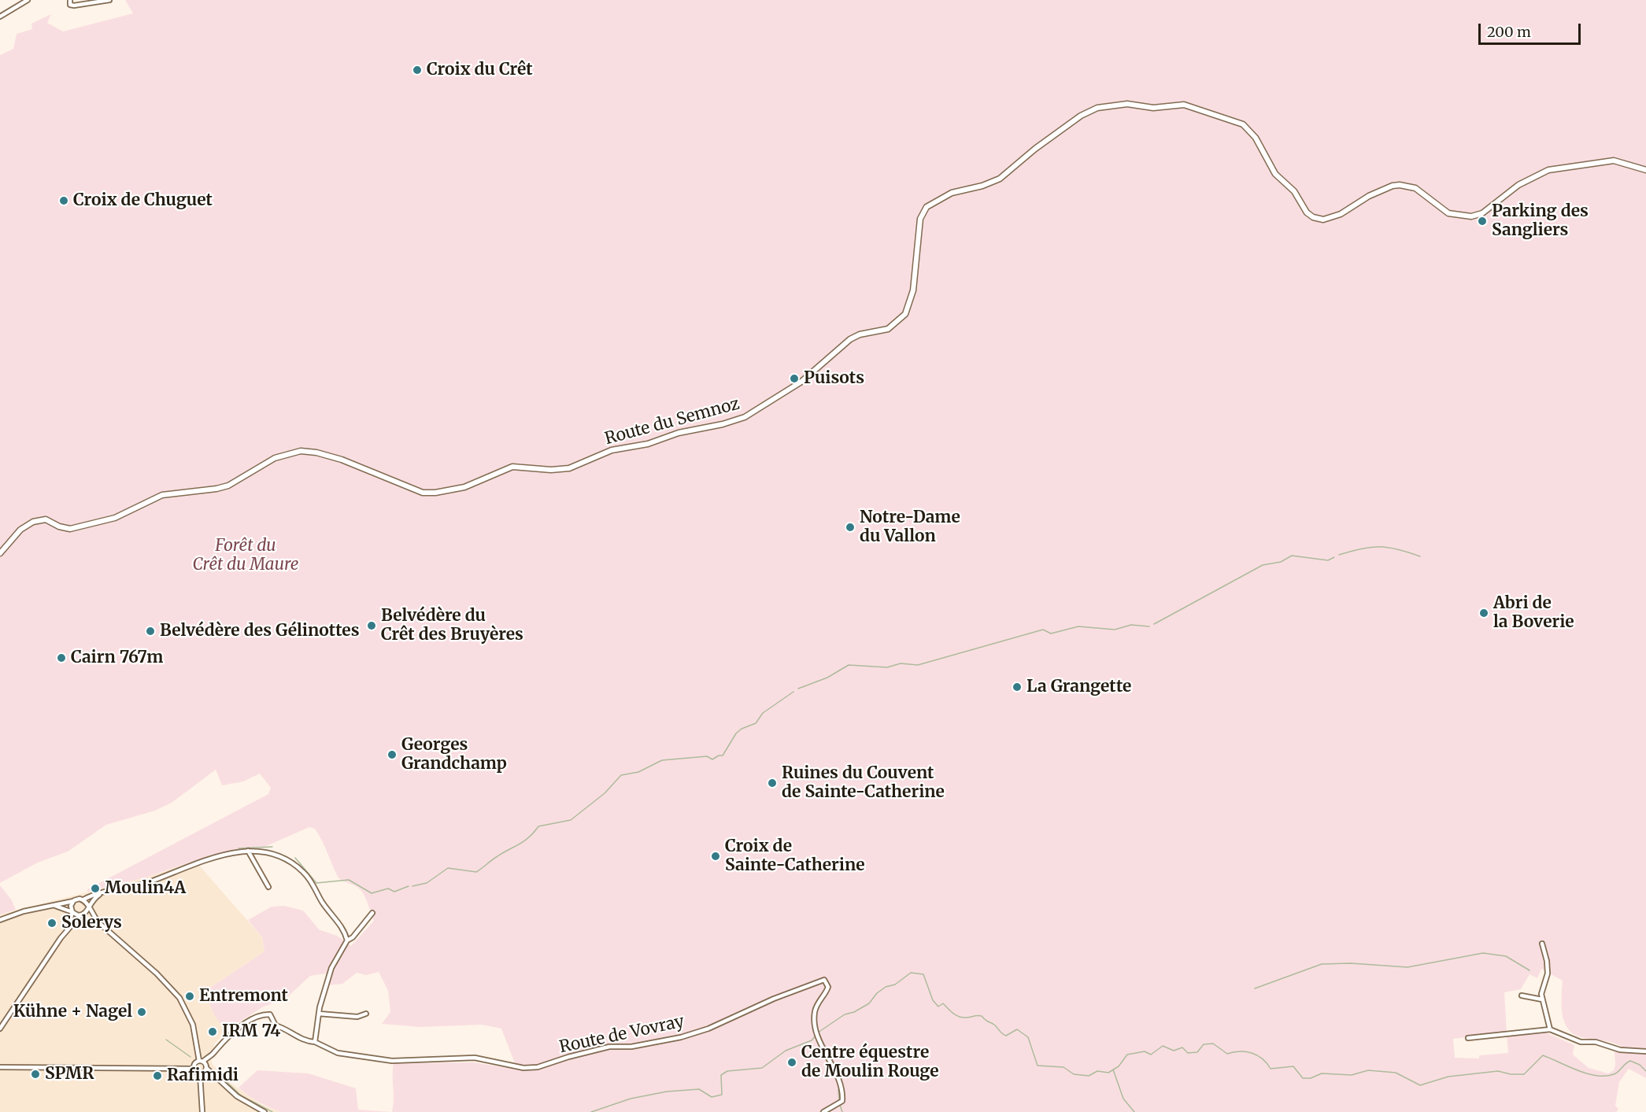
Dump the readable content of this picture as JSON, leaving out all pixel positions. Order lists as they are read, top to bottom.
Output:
{
  "streets": {
    "main road": ["Route du Semnoz"],
    "street": ["Route de Vovray"]
  },
  "parks": ["Forêt du Crêt du Maure"],
  "places": [
    "Croix du Crêt",
    "Croix de Chuguet",
    "Parking des Sangliers",
    "Puisots",
    "Notre-Dame du Vallon",
    "Abri de la Boverie",
    "Belvédère du Crêt des Bruyères",
    "Belvédère des Gélinottes",
    "Cairn 767m",
    "La Grangette",
    "Georges Grandchamp",
    "Ruines du Couvent de Sainte-Catherine",
    "Croix de Sainte-Catherine",
    "Moulin4A",
    "Solerys",
    "Entremont",
    "Kühne + Nagel",
    "IRM 74",
    "Centre équestre de Moulin Rouge",
    "SPMR",
    "Rafimidi"
  ],
  "scale_bar": "200 m"
}
